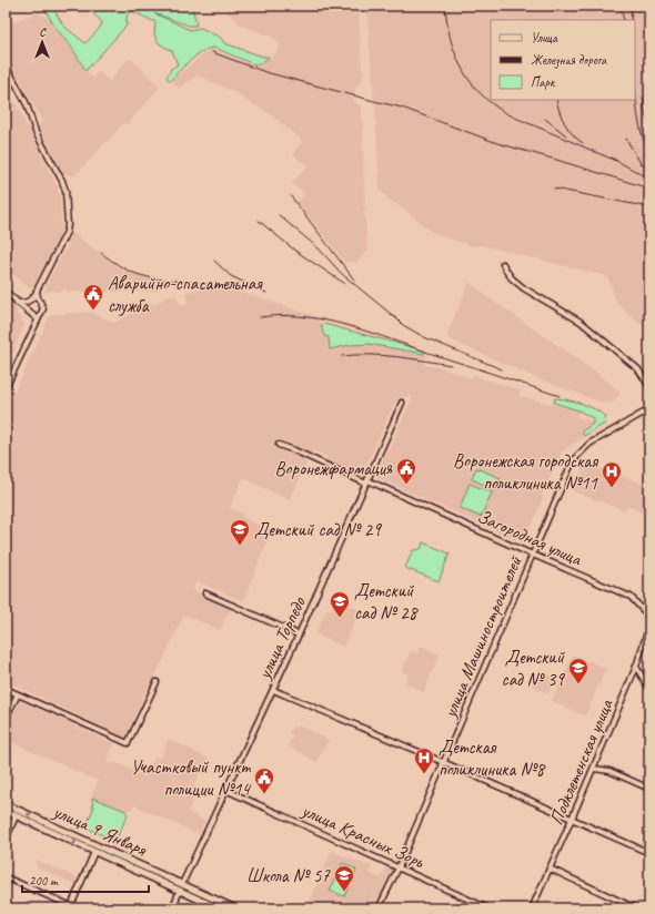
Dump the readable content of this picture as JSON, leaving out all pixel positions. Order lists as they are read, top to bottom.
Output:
{
  "streets": {
    "main road": ["улица 9 Января"],
    "street": [
      "Загородная улица",
      "улица Машиностроителей",
      "улица Торпедо",
      "Подклетенская улица",
      "улица Красных Зорь"
    ]
  },
  "crossings": [
    ["Загородная улица", "улица Машиностроителей"],
    ["Загородная улица", "улица Торпедо"],
    ["улица Машиностроителей", "улица Красных Зорь"],
    ["улица Торпедо", "улица 9 Января"],
    ["улица Торпедо", "улица Красных Зорь"]
  ],
  "places": {
    "public building": ["Аварийно-спасательная служба", "Воронежфармация", "Участковый пункт полиции №14"],
    "hospital": ["Воронежская городская поликлиника №11", "Детская поликлиника №8"],
    "school or university": [
      "Детский сад № 29",
      "Детский сад № 28",
      "Детский сад № 39",
      "Школа № 57"
    ]
  },
  "legend": ["Улица", "Железная дорога", "Парк"],
  "scale_bar": "200 m",
  "north": "top"
}
